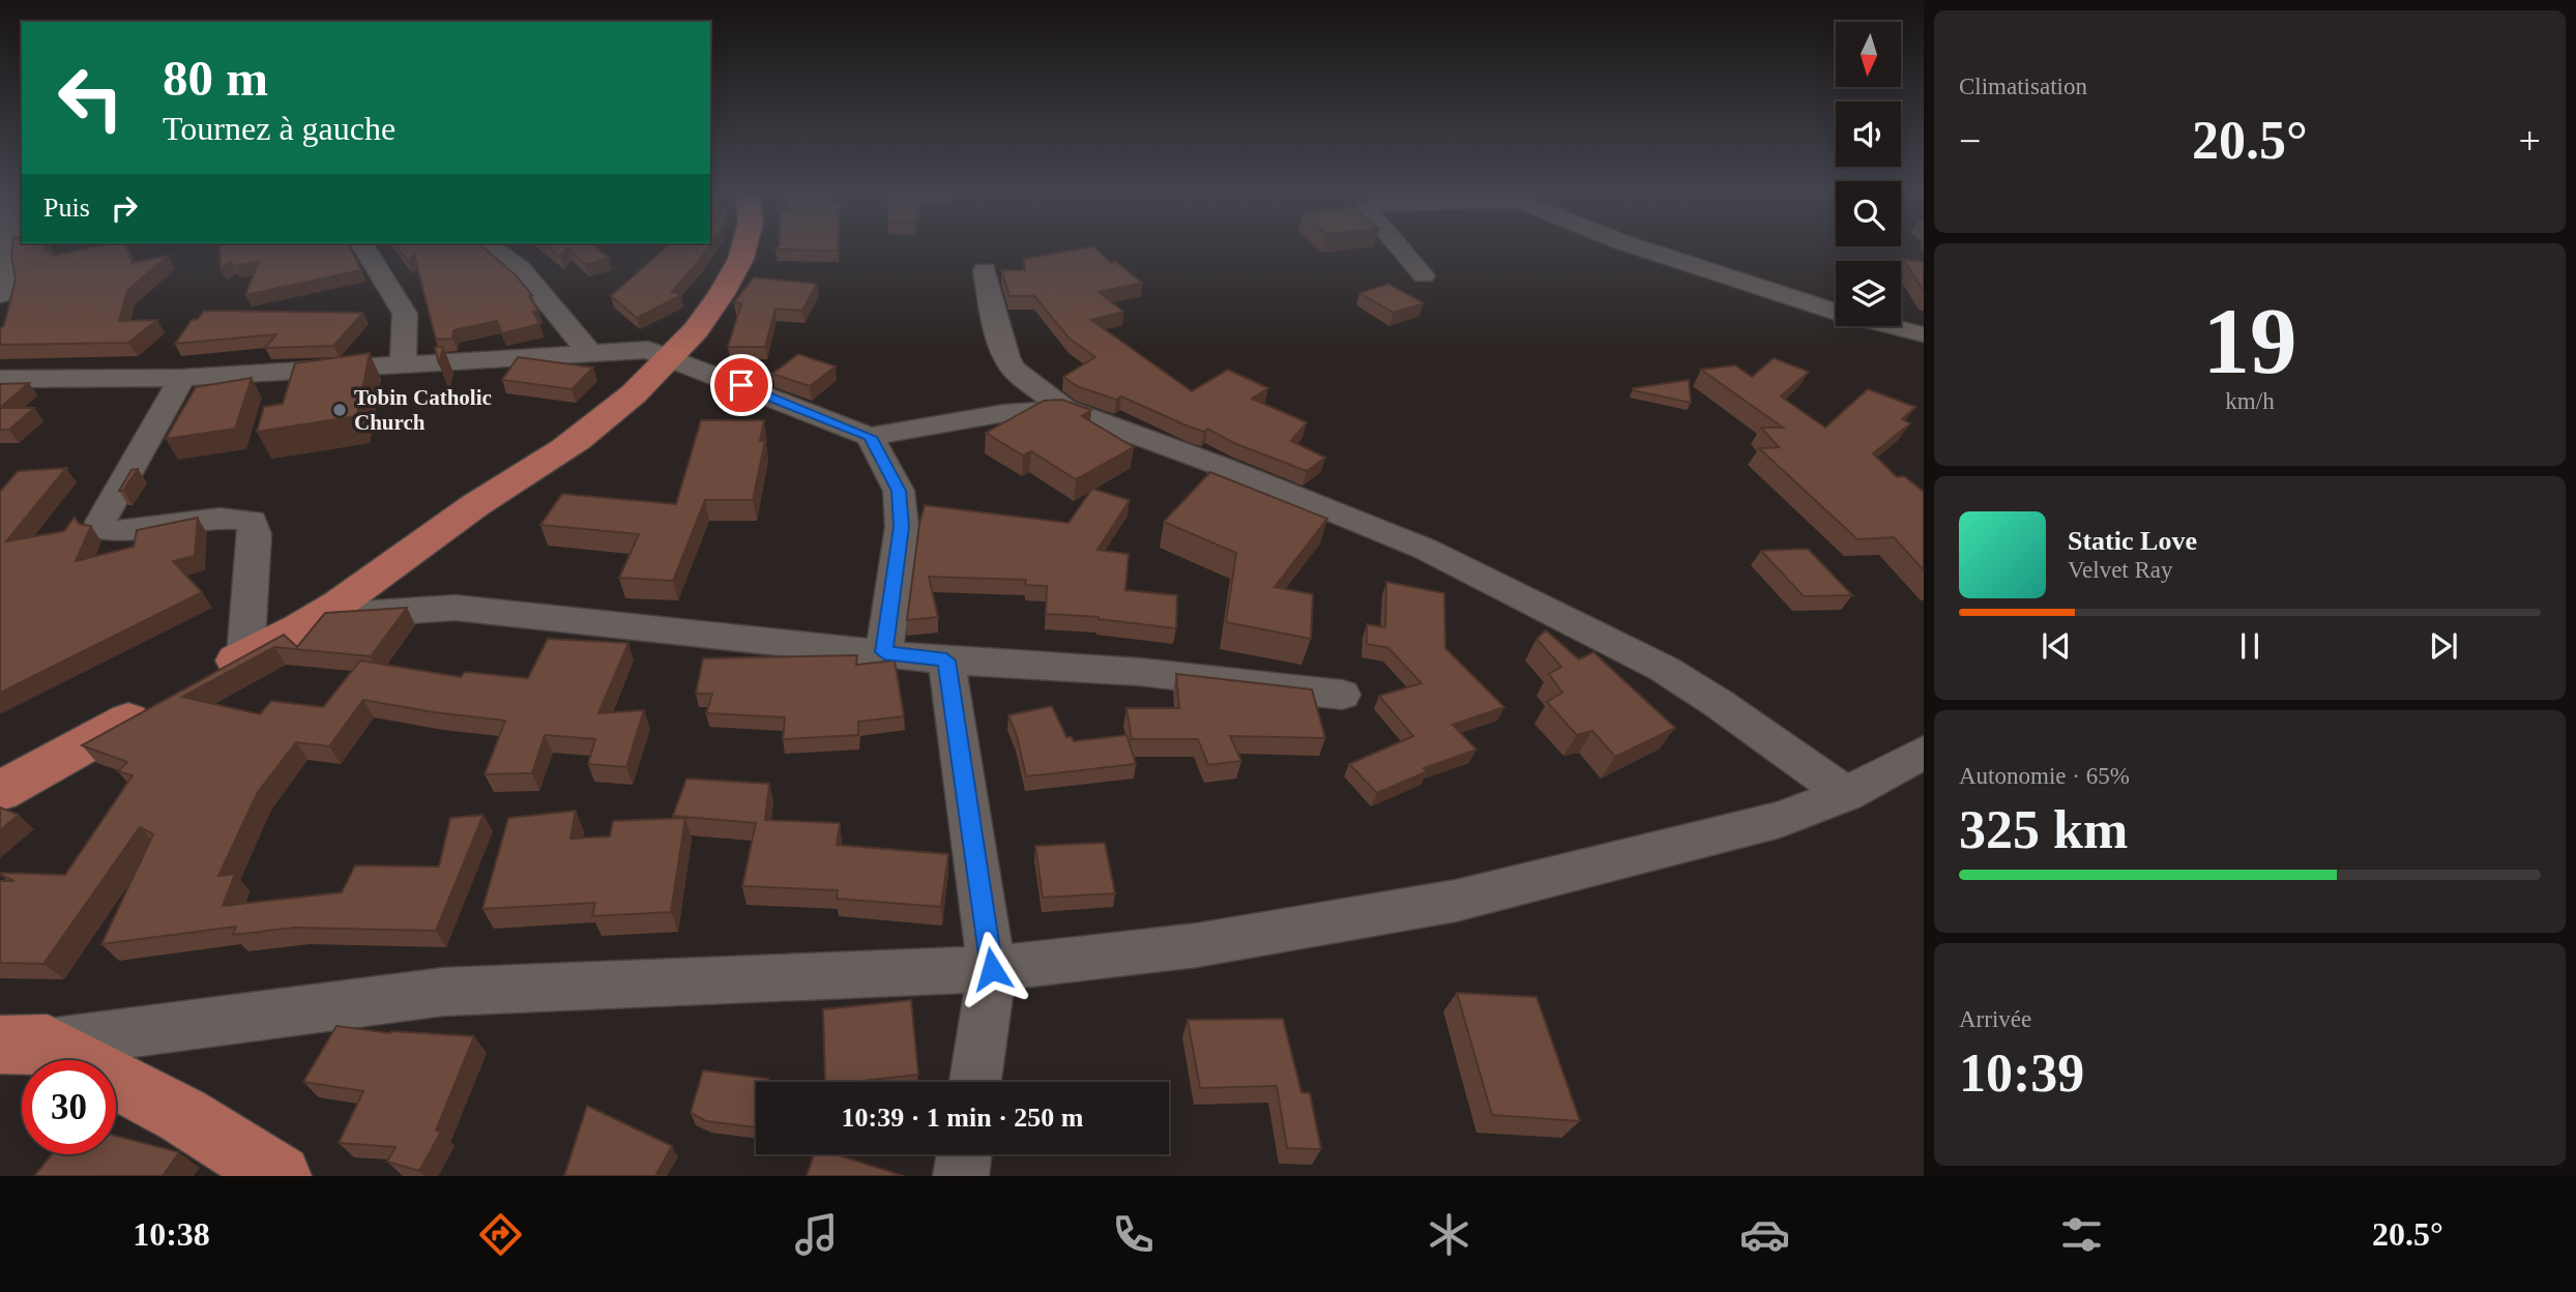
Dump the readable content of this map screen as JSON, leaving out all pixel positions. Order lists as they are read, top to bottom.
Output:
{
  "places": ["Tobin Catholic Church"],
  "north": "bottom",
  "page": {
    "tile": [
      "Climatisation",
      ["19", "km/h"],
      ["Autonomie · 65%", "325 km"],
      ["Arrivée", "10:39"]
    ],
    "turn": ["80 m", "Tournez à gauche"],
    "heat": ["−", "20.5°", "+"],
    "then": "Puis",
    "song": ["Static Love", "Velvet Ray"],
    "limit": "30",
    "trip": "10:39 · 1 min · 250 m",
    "tabs": ["10:38", "20.5°"]
  }
}
